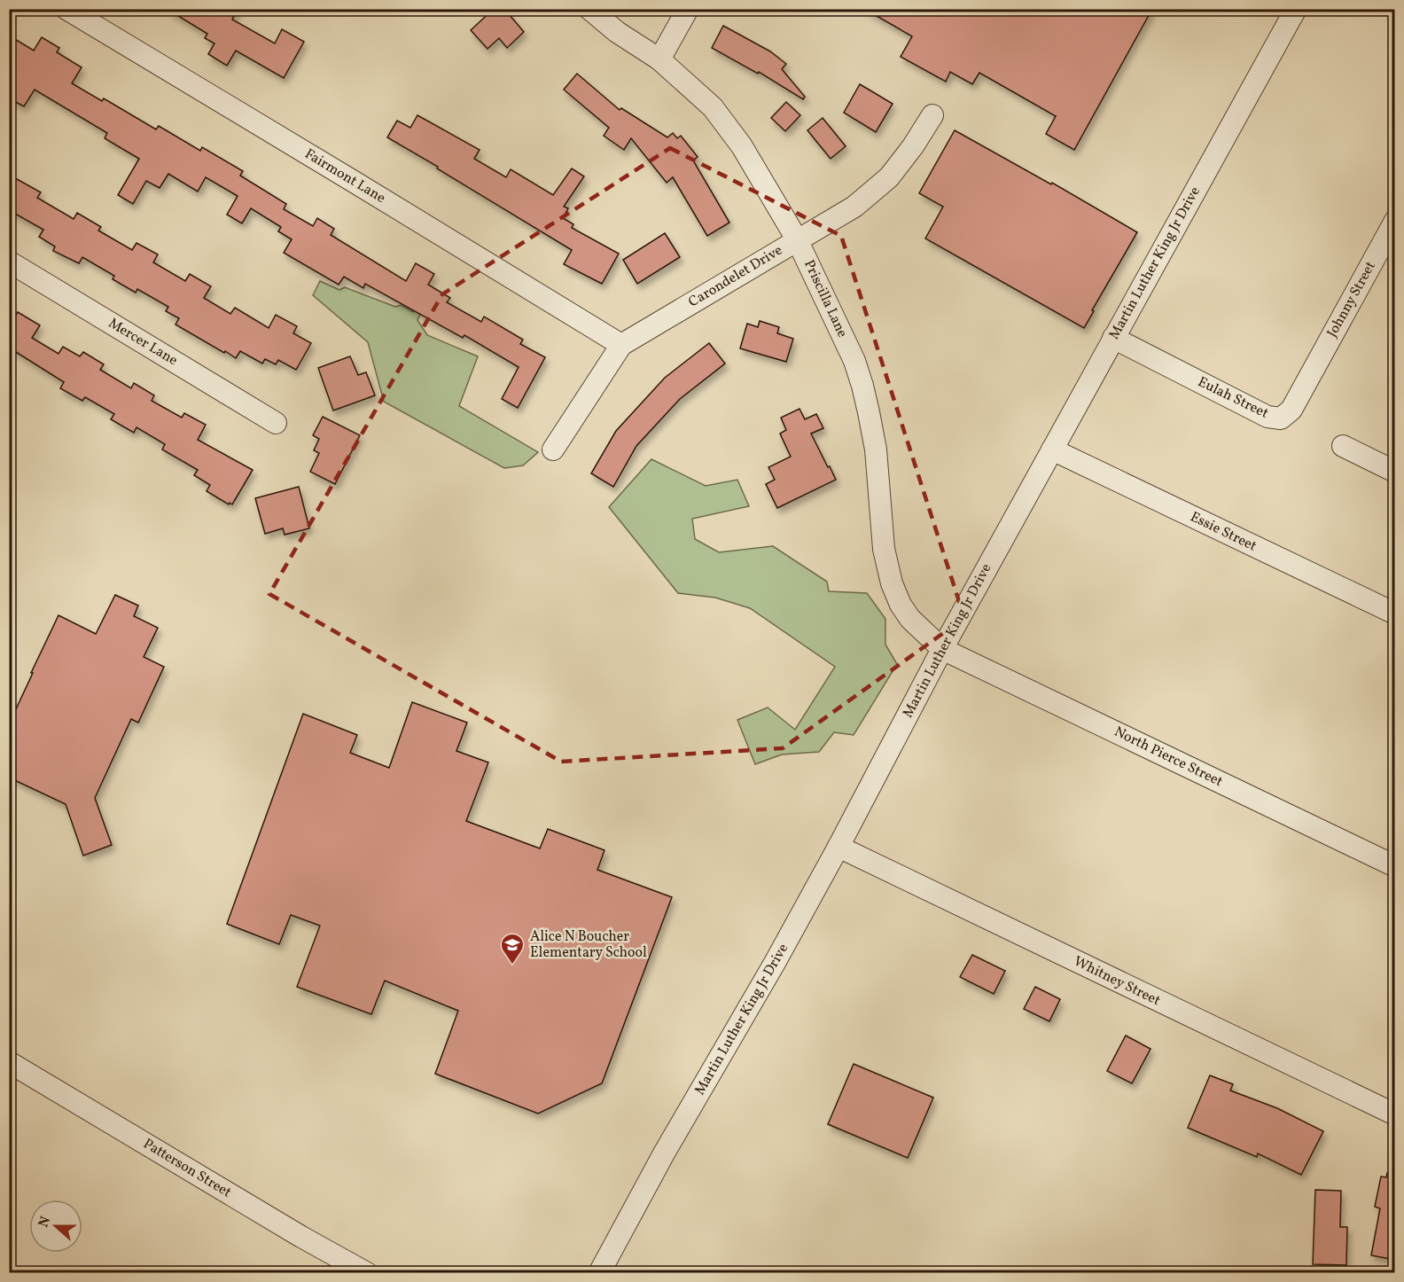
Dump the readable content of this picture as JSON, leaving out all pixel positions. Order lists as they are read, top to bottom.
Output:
{
  "streets": {
    "street": [
      "Fairmont Lane",
      "Martin Luther King Jr Drive",
      "Carondelet Drive",
      "Priscilla Lane",
      "Johnny Street",
      "Mercer Lane",
      "Eulah Street",
      "Essie Street",
      "North Pierce Street",
      "Whitney Street",
      "Patterson Street"
    ]
  },
  "crossings": [
    ["Fairmont Lane", "Carondelet Drive"],
    ["Martin Luther King Jr Drive", "Priscilla Lane"],
    ["Martin Luther King Jr Drive", "Eulah Street"],
    ["Martin Luther King Jr Drive", "Essie Street"],
    ["Martin Luther King Jr Drive", "North Pierce Street"],
    ["Martin Luther King Jr Drive", "Whitney Street"],
    ["Carondelet Drive", "Priscilla Lane"],
    ["Priscilla Lane", "North Pierce Street"],
    ["Johnny Street", "Eulah Street"]
  ],
  "places": {
    "school or university": ["Alice N Boucher Elementary School"]
  },
  "north": "left"
}
